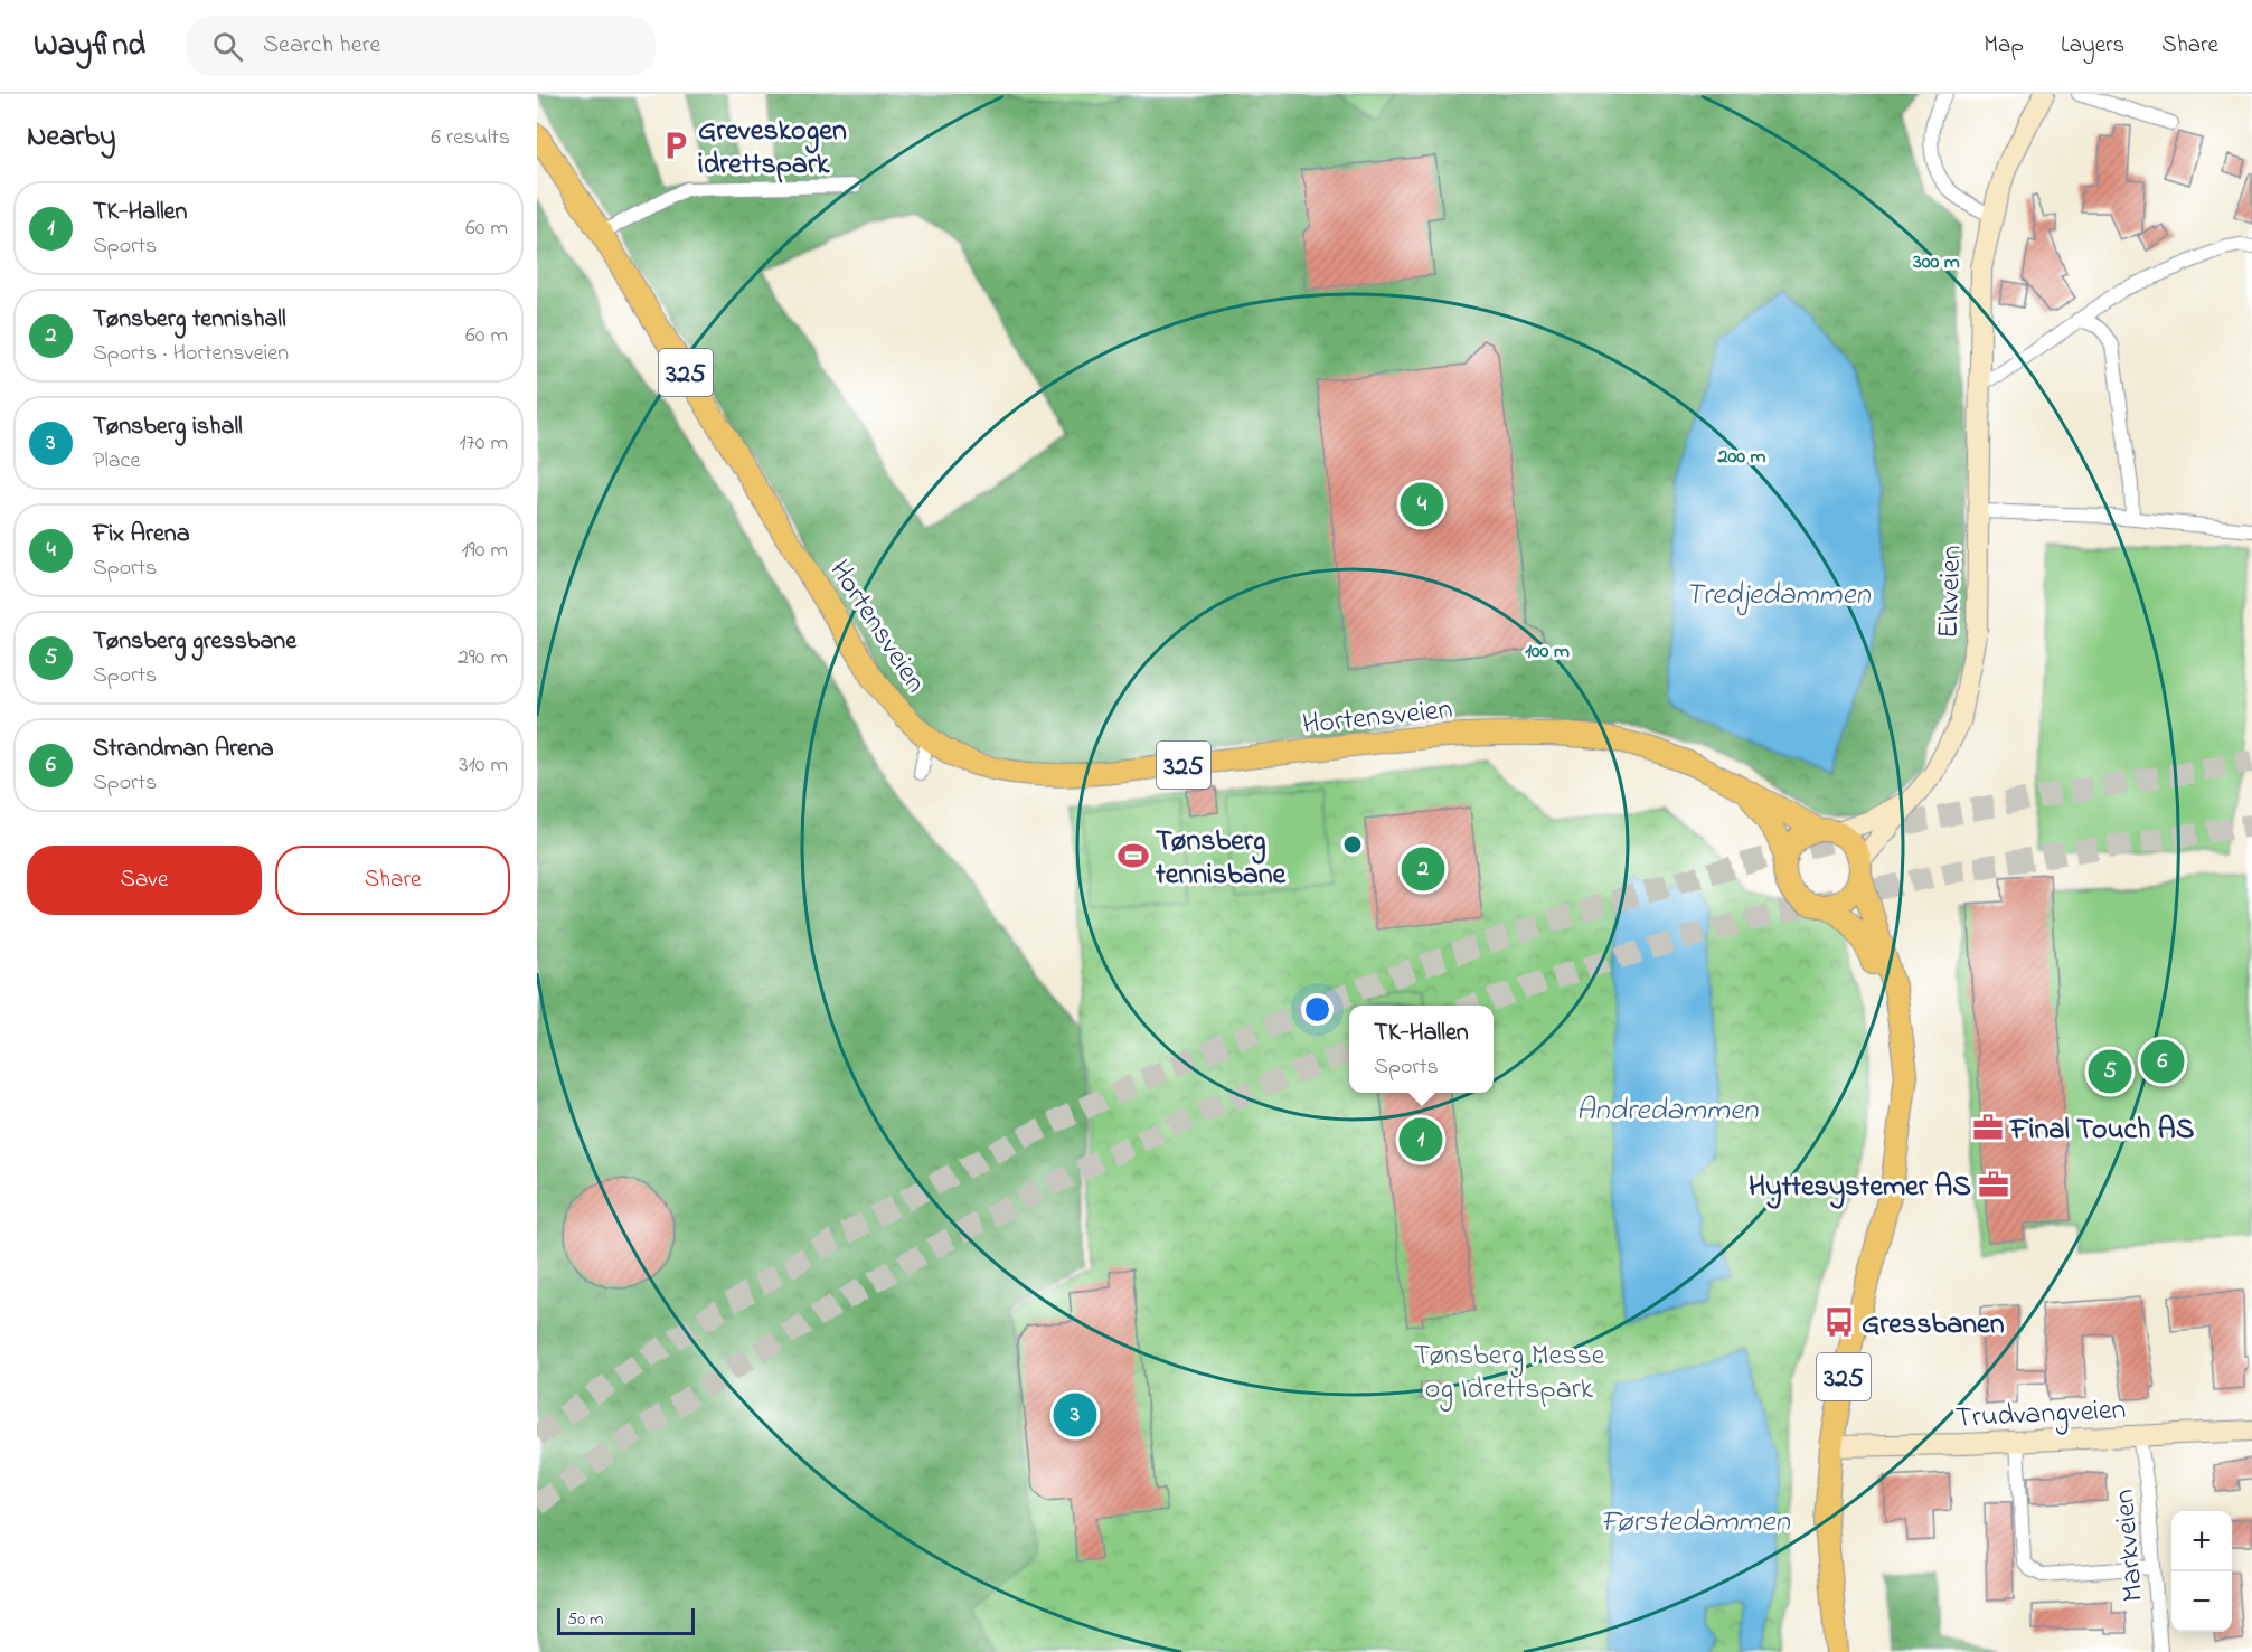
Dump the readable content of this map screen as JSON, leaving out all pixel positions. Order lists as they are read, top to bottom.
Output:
{
  "streets": {
    "main road": [
      "325",
      "Eikveien",
      "Hortensveien",
      "Trudvangveien"
    ],
    "street": ["Markveien"]
  },
  "crossings": [
    ["325", "Eikveien"],
    ["325", "Hortensveien"],
    ["325", "Trudvangveien"],
    ["Eikveien", "Hortensveien"],
    ["Trudvangveien", "Markveien"]
  ],
  "water": ["Tredjedammen", "Andredammen", "Førstedammen"],
  "parks": ["Tønsberg Messe og Idrettspark"],
  "places": {
    "parking": ["Greveskogen idrettspark"],
    "sports": ["Tønsberg tennisbane"],
    "office": ["Final Touch AS", "Hyttesystemer AS"],
    "bus stop": ["Gressbanen"]
  },
  "scale_bar": "50 m",
  "page": {
    "header": "Wayfind",
    "search": "Search here",
    "nav": ["Map", "Layers", "Share"],
    "heading": ["Nearby", "6 results"],
    "list": [
      {
        "mark": "1",
        "name": "TK-Hallen",
        "note": "Sports",
        "value": "60 m"
      },
      {
        "mark": "2",
        "name": "Tønsberg tennishall",
        "note": "Sports · Hortensveien",
        "value": "60 m"
      },
      {
        "mark": "3",
        "name": "Tønsberg ishall",
        "note": "Place",
        "value": "170 m"
      },
      {
        "mark": "4",
        "name": "Fix Arena",
        "note": "Sports",
        "value": "190 m"
      },
      {
        "mark": "5",
        "name": "Tønsberg gressbane",
        "note": "Sports",
        "value": "290 m"
      },
      {
        "mark": "6",
        "name": "Strandman Arena",
        "note": "Sports",
        "value": "310 m"
      }
    ],
    "pins": [
      "4",
      "2",
      "6",
      "5",
      "1",
      "3"
    ],
    "buttons": ["Save", "Share"],
    "popup": ["TK-Hallen", "Sports"],
    "map_buttons": ["+", "−"],
    "scale": "50 m"
  },
  "rings": ["300 m", "200 m", "100 m"]
}
